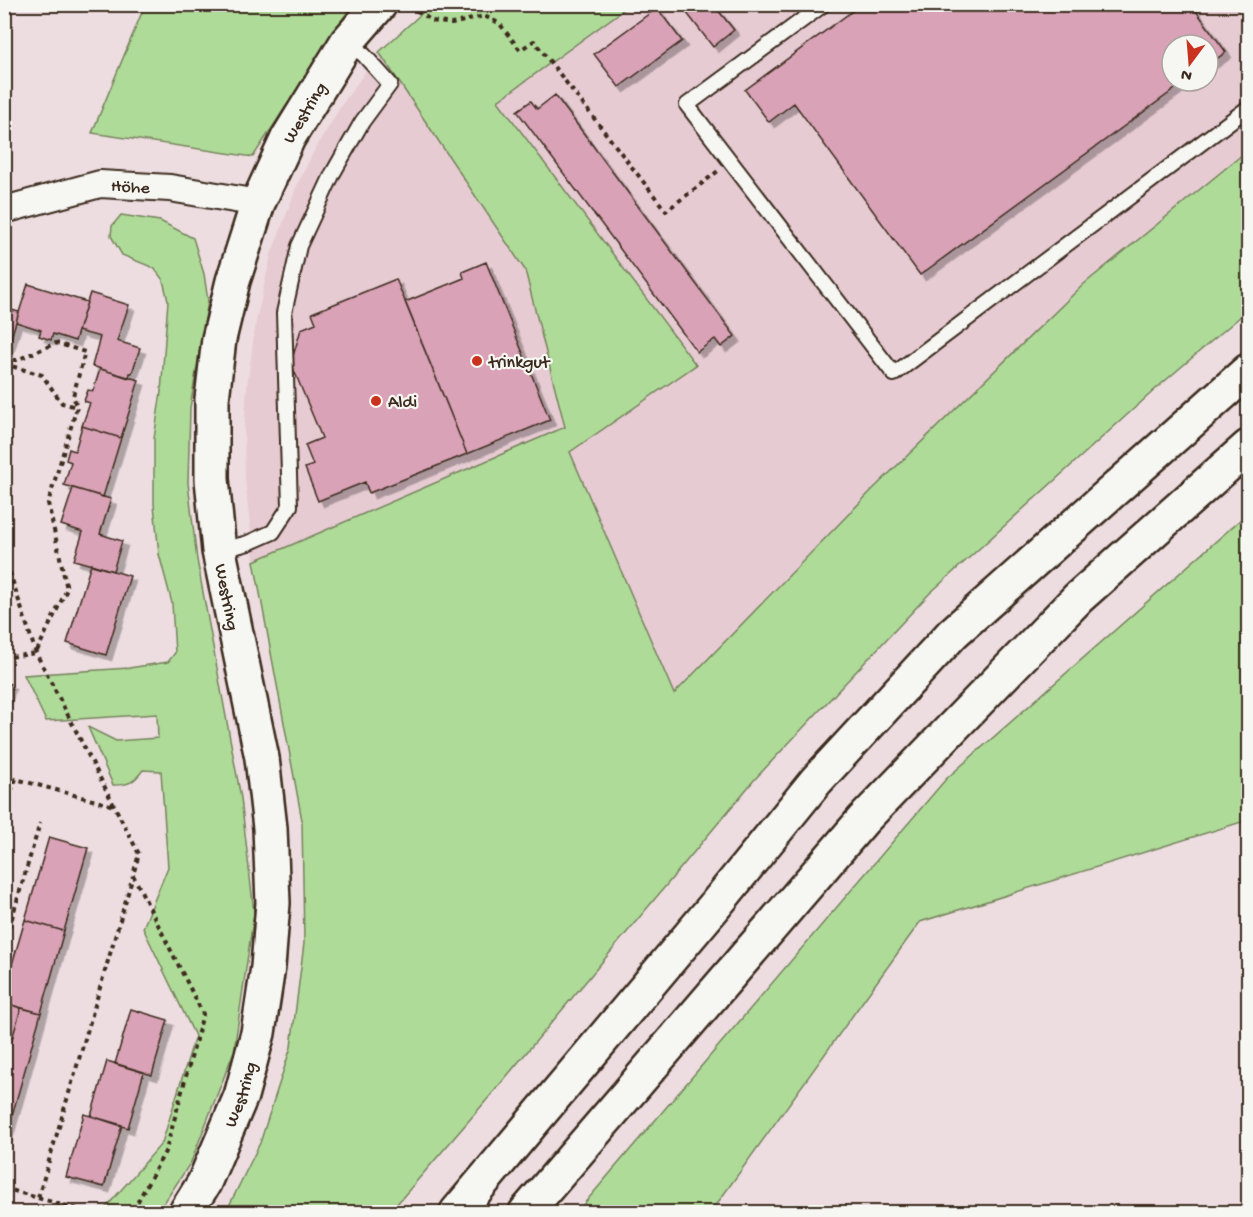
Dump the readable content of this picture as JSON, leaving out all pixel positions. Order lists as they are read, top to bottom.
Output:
{
  "streets": {
    "main road": ["Westring"],
    "street": ["Höhe"]
  },
  "crossings": [
    ["Westring", "Höhe"]
  ],
  "places": ["trinkgut", "Aldi"],
  "north": "bottom"
}
